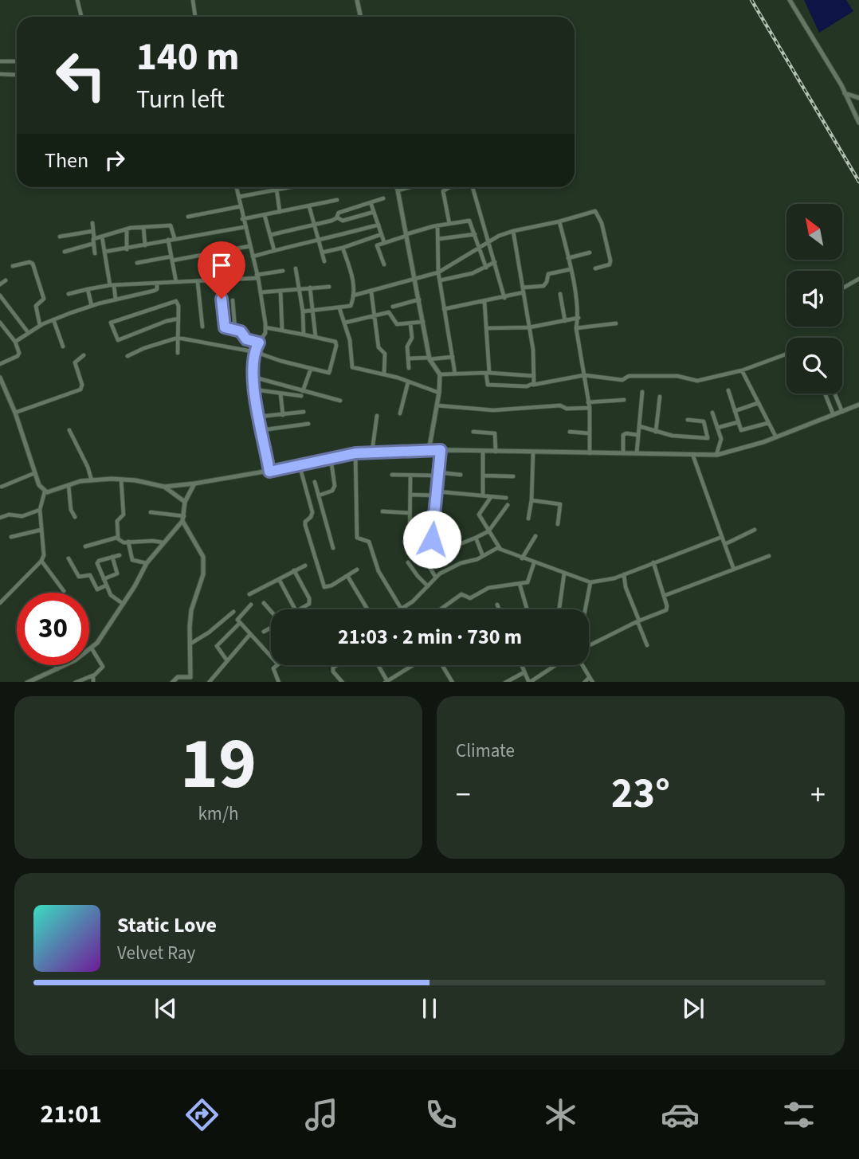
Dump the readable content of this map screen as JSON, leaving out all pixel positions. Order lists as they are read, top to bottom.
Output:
{
  "north": "top left",
  "page": {
    "turn": ["140 m", "Turn left"],
    "then": "Then",
    "limit": "30",
    "trip": "21:03 · 2 min · 730 m",
    "tile": [
      ["19", "km/h"],
      "Climate"
    ],
    "heat": ["−", "23°", "+"],
    "song": ["Static Love", "Velvet Ray"],
    "tabs": "21:01"
  }
}
